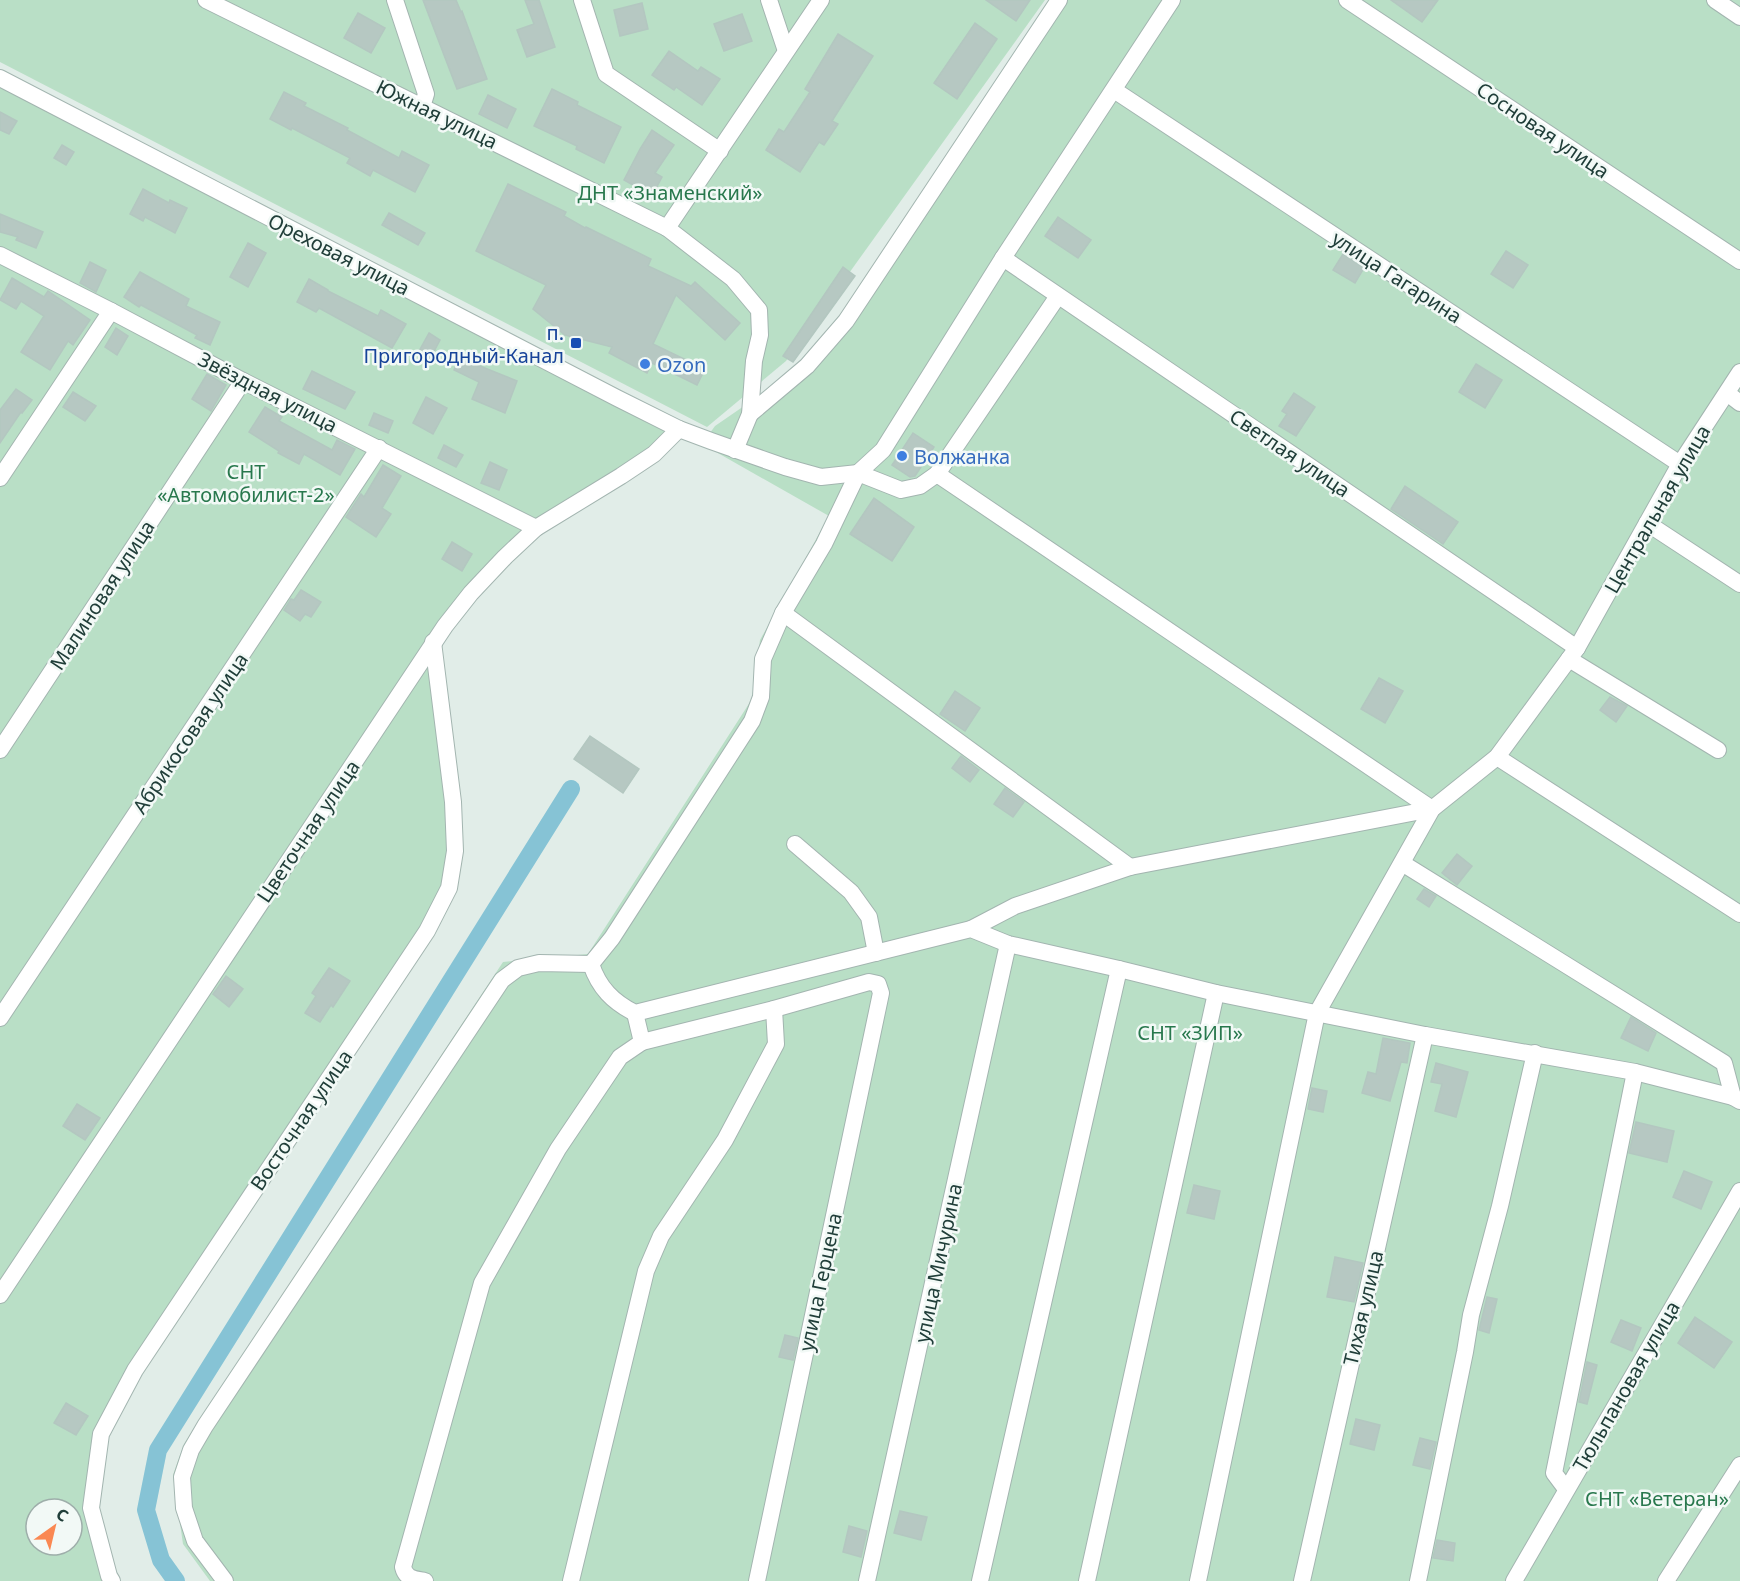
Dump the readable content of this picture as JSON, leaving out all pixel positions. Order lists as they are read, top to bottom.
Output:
{
  "streets": {
    "street": [
      "Южная улица",
      "Сосновая улица",
      "Ореховая улица",
      "улица Гагарина",
      "Звёздная улица",
      "Светлая улица",
      "Центральная улица",
      "Малиновая улица",
      "Абрикосовая улица",
      "Цветочная улица",
      "Восточная улица",
      "улица Мичурина",
      "улица Герцена",
      "Тихая улица",
      "Тюльпановая улица"
    ]
  },
  "crossings": [
    ["Ореховая улица", "Цветочная улица"],
    ["улица Гагарина", "Центральная улица"],
    ["Звёздная улица", "Малиновая улица"],
    ["Звёздная улица", "Абрикосовая улица"],
    ["Звёздная улица", "Цветочная улица"],
    ["Светлая улица", "Центральная улица"],
    ["Цветочная улица", "Восточная улица"]
  ],
  "parks": [
    "ДНТ «Знаменский»",
    "СНТ «Автомобилист-2»",
    "СНТ «ЗИП»",
    "СНТ «Ветеран»"
  ],
  "places": {
    "transit": ["п. Пригородный-Канал"],
    "other": ["Ozon", "Волжанка"]
  },
  "north": "top right"
}
